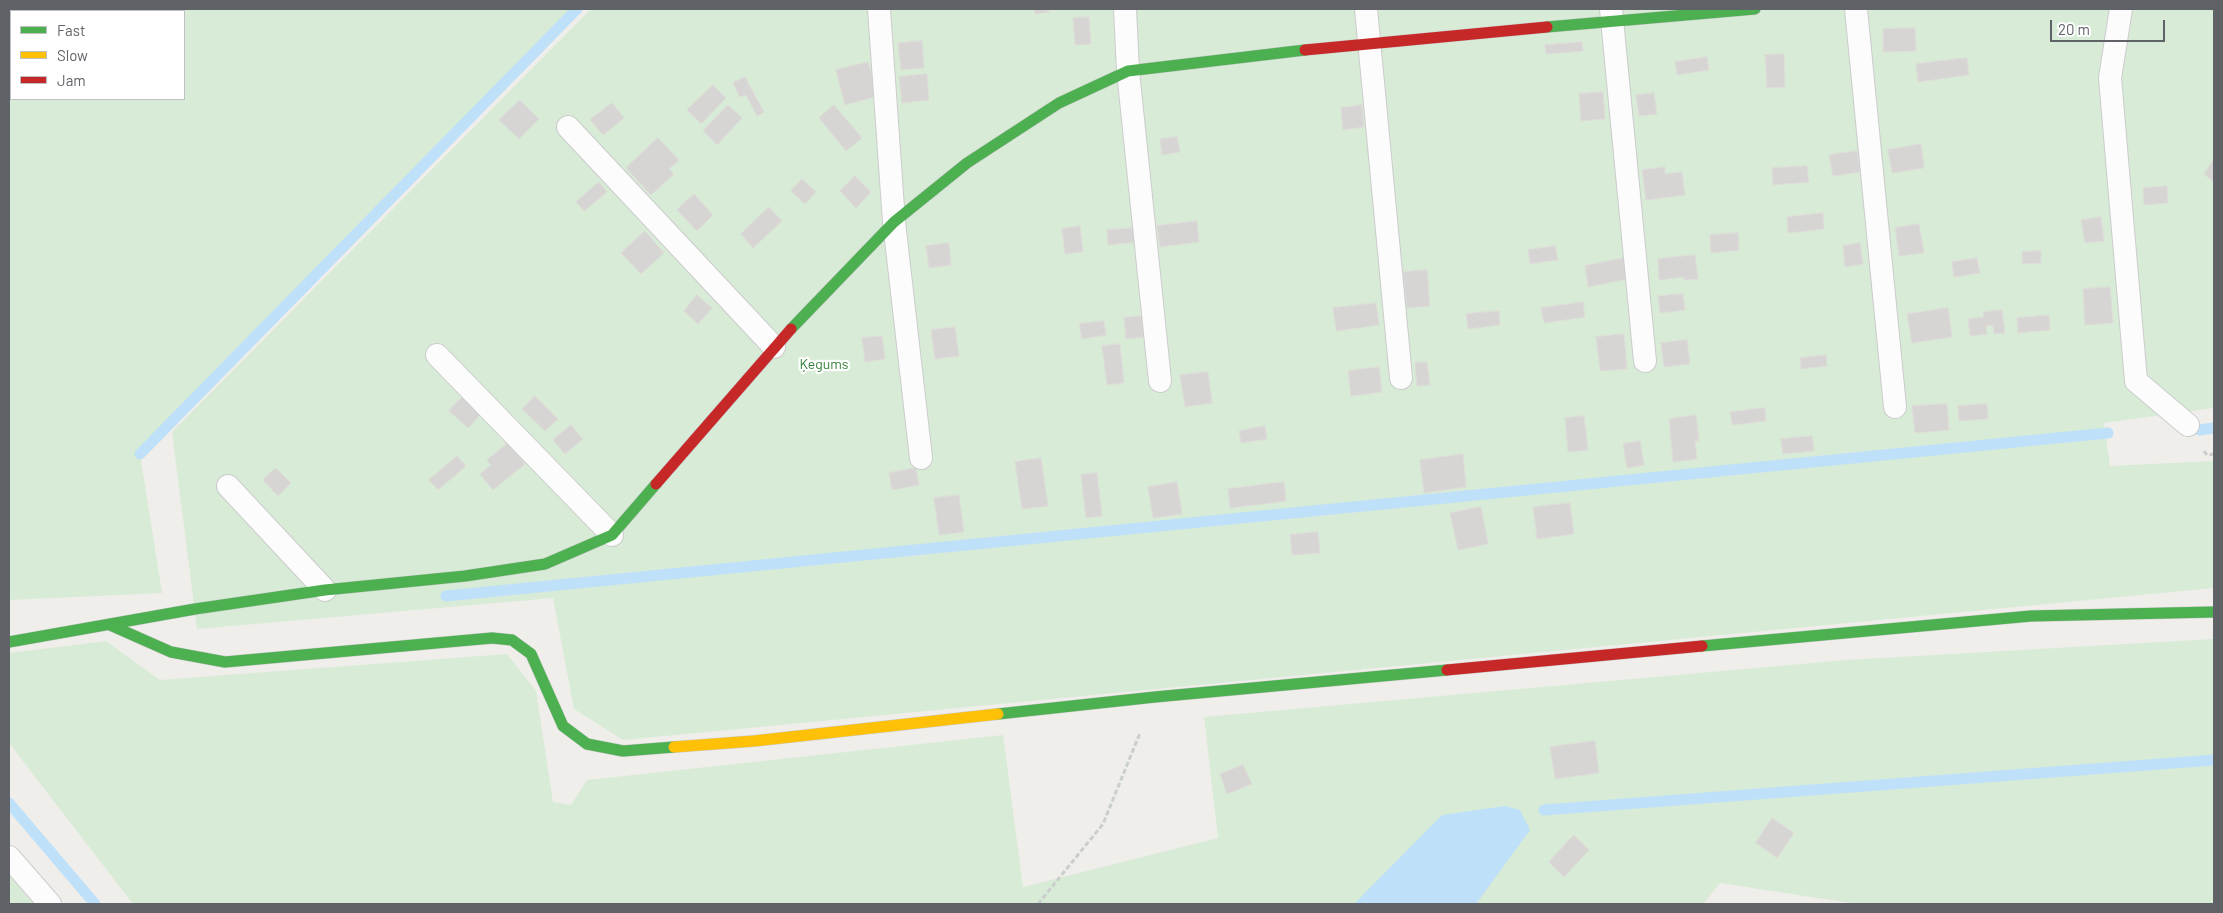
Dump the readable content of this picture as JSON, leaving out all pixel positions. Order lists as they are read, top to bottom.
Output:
{
  "parks": ["Ķegums"],
  "legend": ["Fast", "Slow", "Jam"],
  "scale_bar": "20 m"
}
